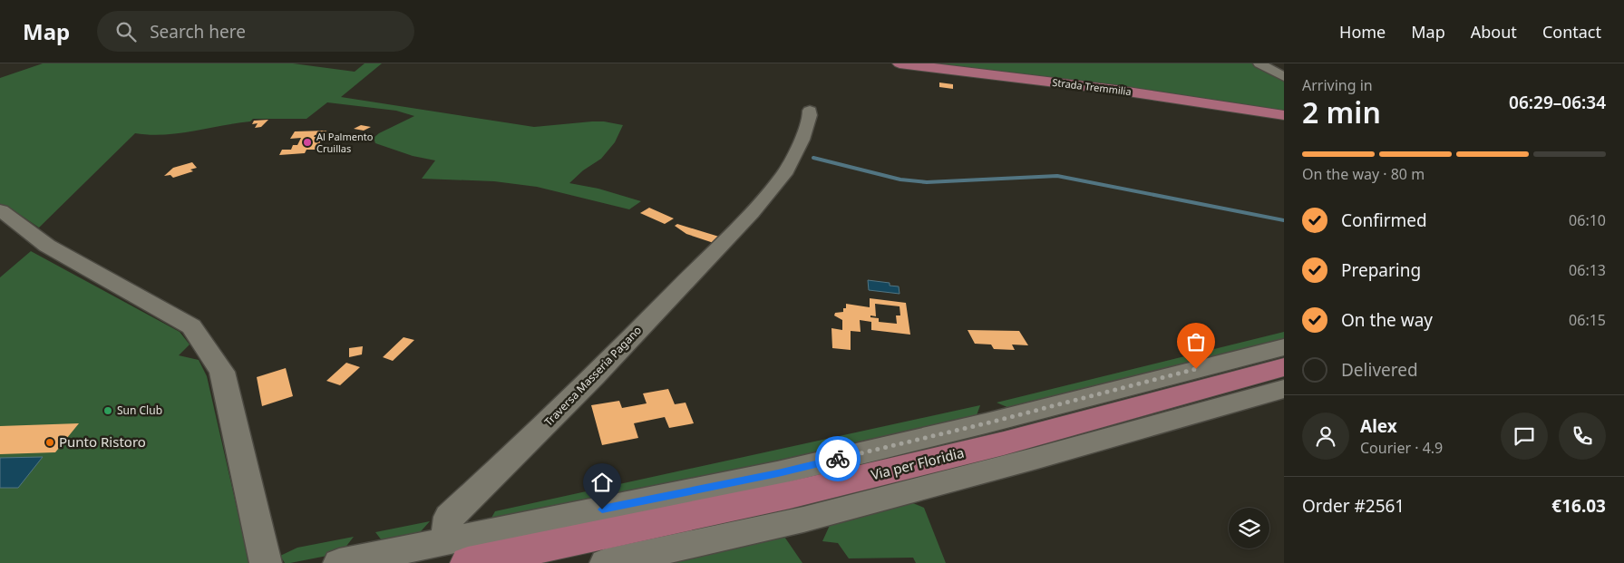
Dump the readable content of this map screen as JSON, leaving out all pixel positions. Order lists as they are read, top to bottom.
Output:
{
  "streets": {
    "main road": ["Strada Tremmilia", "Via per Floridia"],
    "street": ["Traversa Masseria Pagano"]
  },
  "places": ["Al Palmento Cruillas", "Sun Club", "Punto Ristoro"],
  "page": {
    "header": "Map",
    "search": "Search here",
    "nav": [
      "Home",
      "Map",
      "About",
      "Contact"
    ],
    "heading": ["2 min", "Arriving in", "06:29–06:34"],
    "panel": [
      "Alex",
      "Courier · 4.9",
      "Order #2561",
      "€16.03"
    ],
    "bar": "On the way · 80 m",
    "list": [
      ["Confirmed", "06:10"],
      ["Preparing", "06:13"],
      ["On the way", "06:15"],
      "Delivered"
    ]
  }
}
